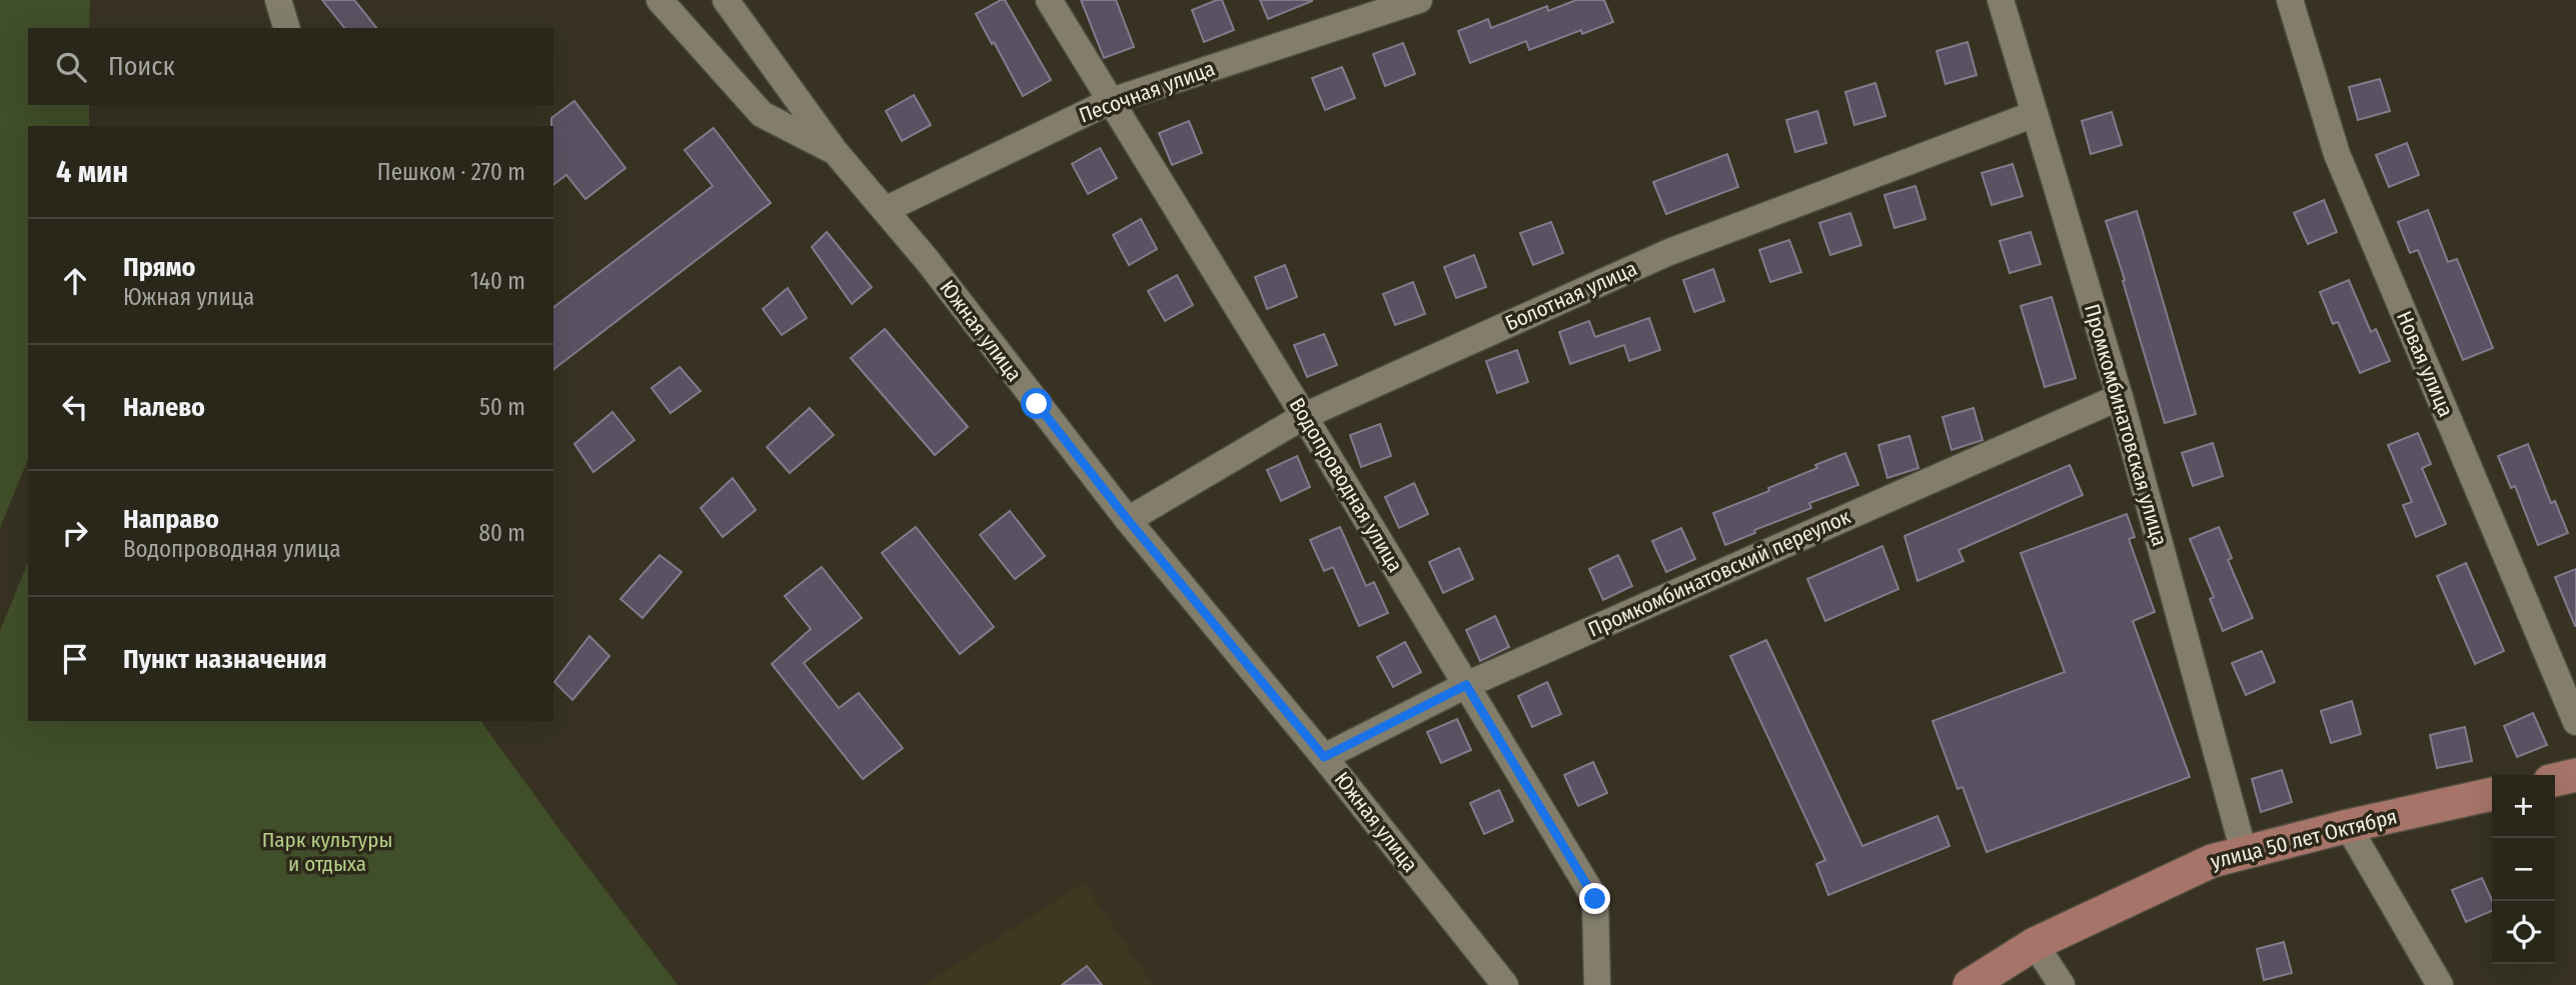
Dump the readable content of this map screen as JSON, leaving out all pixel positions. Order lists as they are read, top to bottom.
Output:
{
  "streets": {
    "main road": ["улица 50 лет Октября"],
    "street": [
      "Песочная улица",
      "Болотная улица",
      "Южная улица",
      "Новая улица",
      "Промкомбинатовская улица",
      "Водопроводная улица",
      "Промкомбинатовский переулок"
    ]
  },
  "crossings": [
    ["Песочная улица", "Южная улица"],
    ["Песочная улица", "Водопроводная улица"],
    ["Болотная улица", "Южная улица"],
    ["Болотная улица", "Промкомбинатовская улица"],
    ["Болотная улица", "Водопроводная улица"],
    ["Южная улица", "Промкомбинатовский переулок"],
    ["Промкомбинатовская улица", "Промкомбинатовский переулок"],
    ["Промкомбинатовская улица", "улица 50 лет Октября"],
    ["Водопроводная улица", "Промкомбинатовский переулок"]
  ],
  "parks": ["Парк культуры и отдыха"],
  "page": {
    "search": "Поиск",
    "heading": ["4 мин", "Пешком · 270 m"],
    "list": [
      ["Прямо", "Южная улица", "140 m"],
      ["Налево", "50 m"],
      ["Направо", "Водопроводная улица", "80 m"],
      "Пункт назначения"
    ],
    "map_buttons": ["+", "−"]
  }
}
